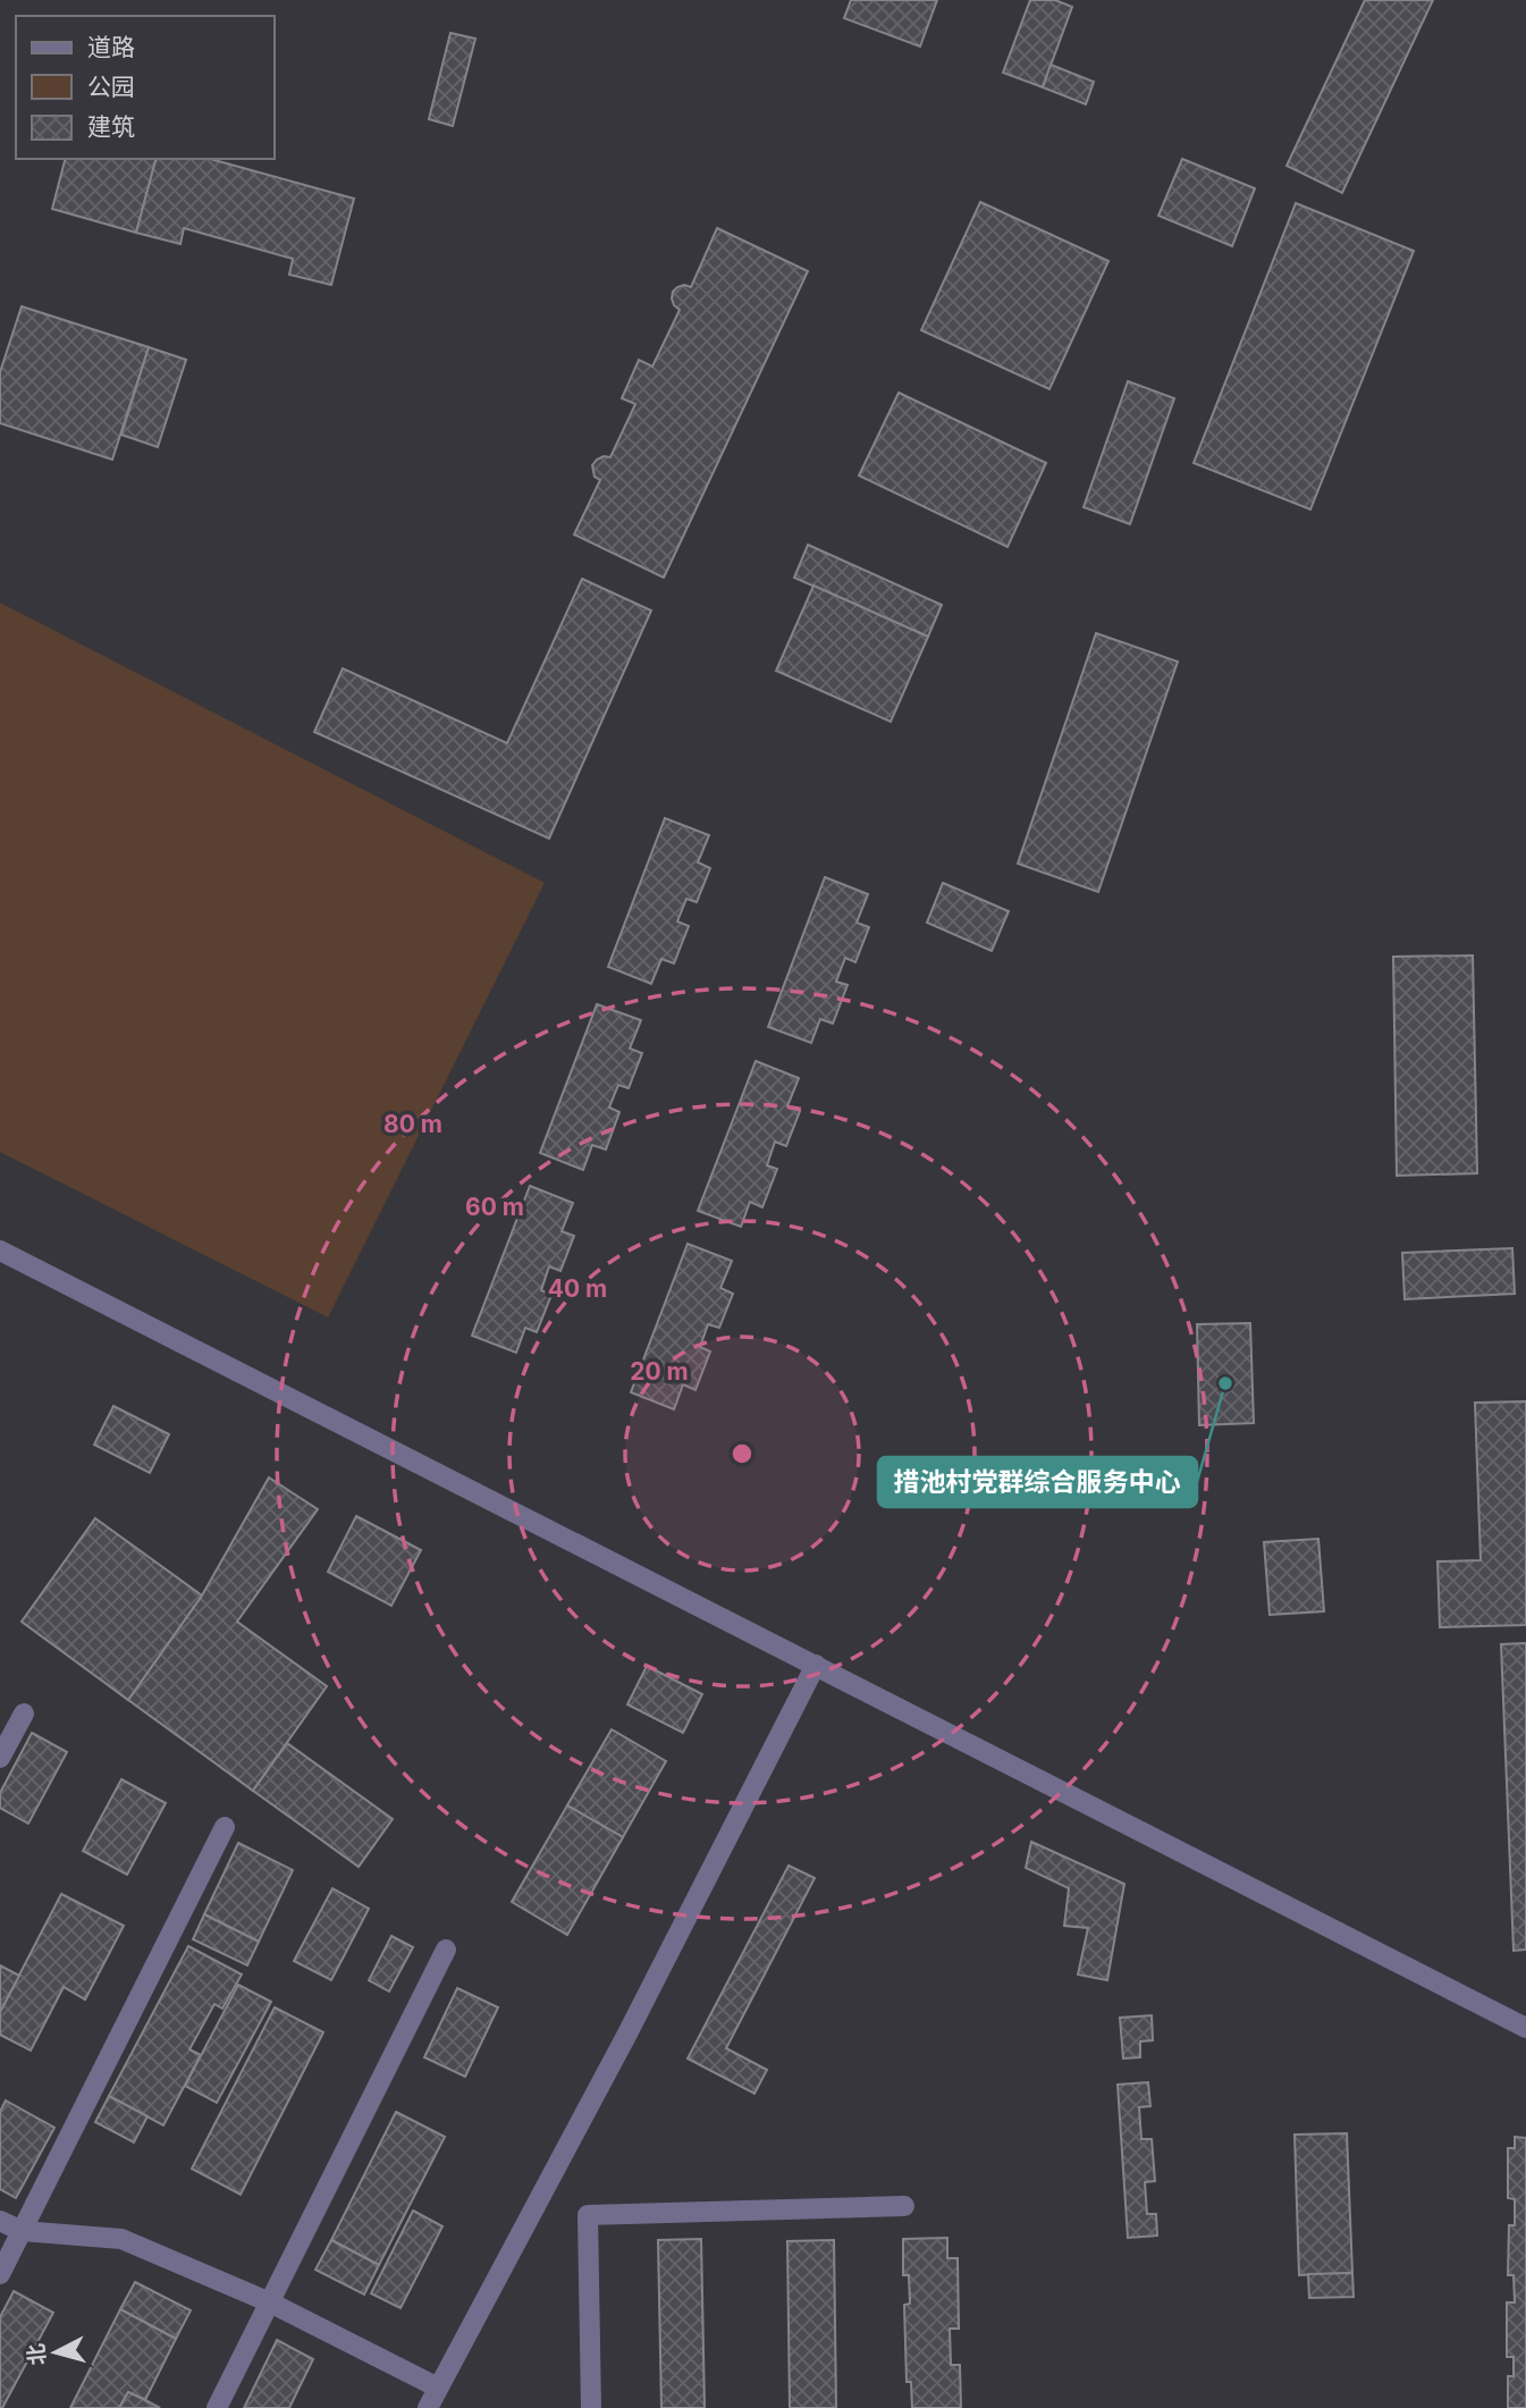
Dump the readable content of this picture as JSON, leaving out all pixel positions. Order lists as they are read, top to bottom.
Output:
{
  "places": ["措池村党群综合服务中心"],
  "legend": ["道路", "公园", "建筑"],
  "north": "left",
  "rings": [
    "80 m",
    "60 m",
    "40 m",
    "20 m"
  ]
}
